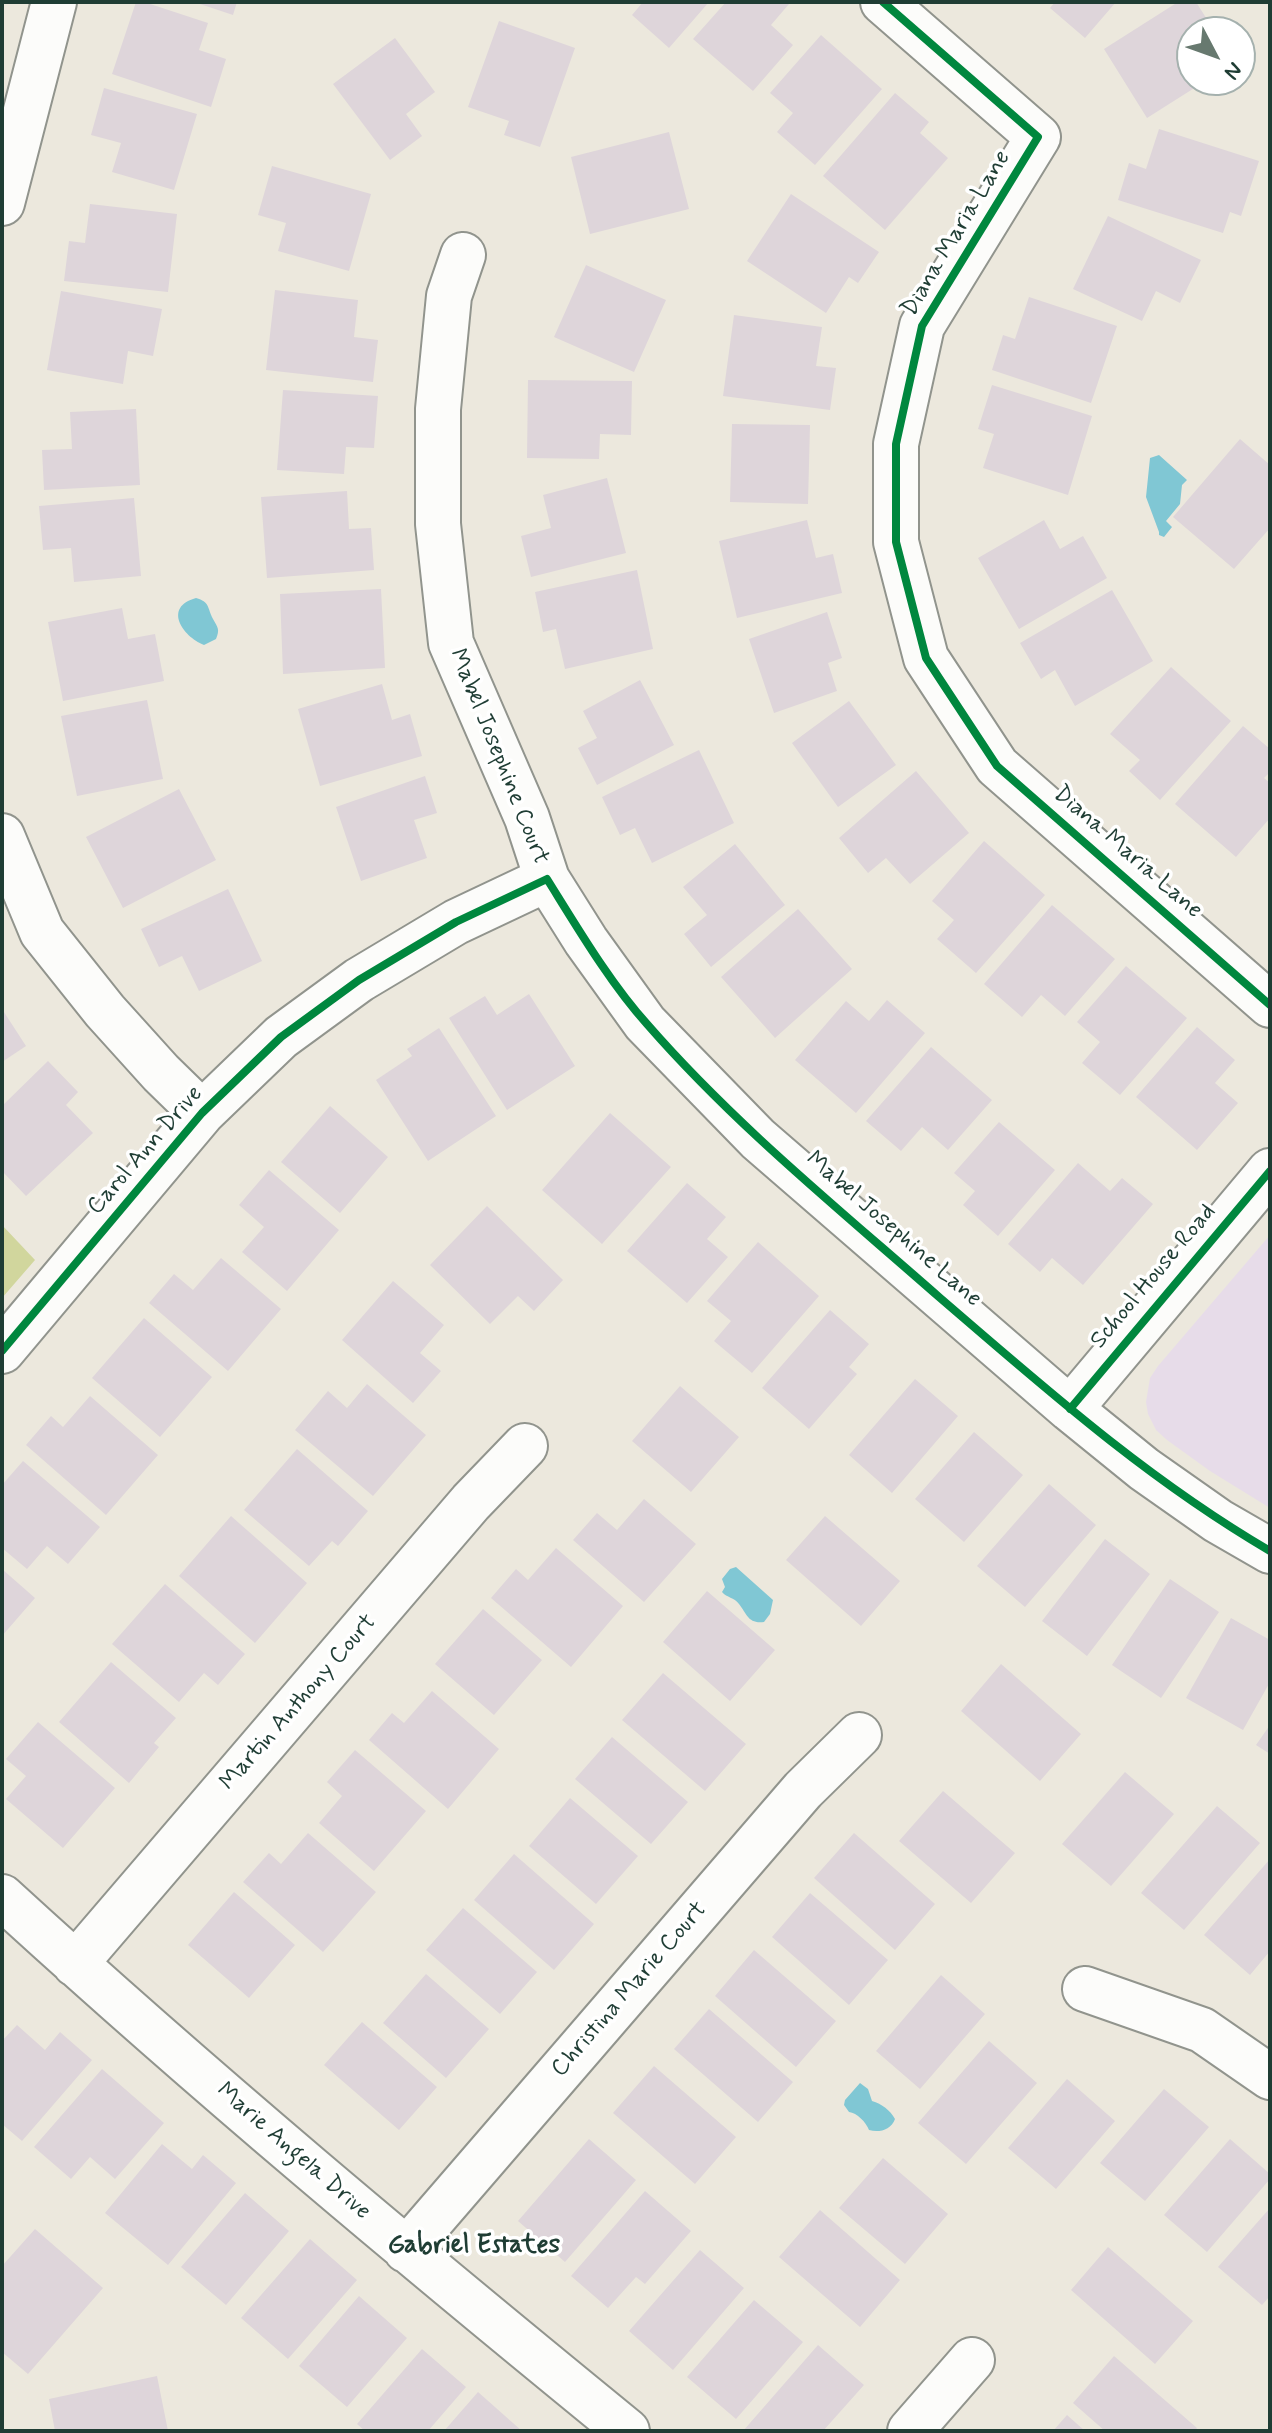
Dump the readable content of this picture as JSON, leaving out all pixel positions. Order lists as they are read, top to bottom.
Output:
{
  "streets": {
    "street": [
      "Diana Maria Lane",
      "Mabel Josephine Court",
      "Carol Ann Drive",
      "Mabel Josephine Lane",
      "School House Road",
      "Martin Anthony Court",
      "Christina Marie Court",
      "Marie Angela Drive"
    ]
  },
  "crossings": [
    ["Mabel Josephine Court", "Carol Ann Drive"],
    ["Mabel Josephine Court", "Mabel Josephine Lane"],
    ["Carol Ann Drive", "Mabel Josephine Lane"],
    ["Mabel Josephine Lane", "School House Road"],
    ["Martin Anthony Court", "Marie Angela Drive"],
    ["Christina Marie Court", "Marie Angela Drive"]
  ],
  "districts": ["Gabriel Estates"],
  "north": "bottom right"
}
